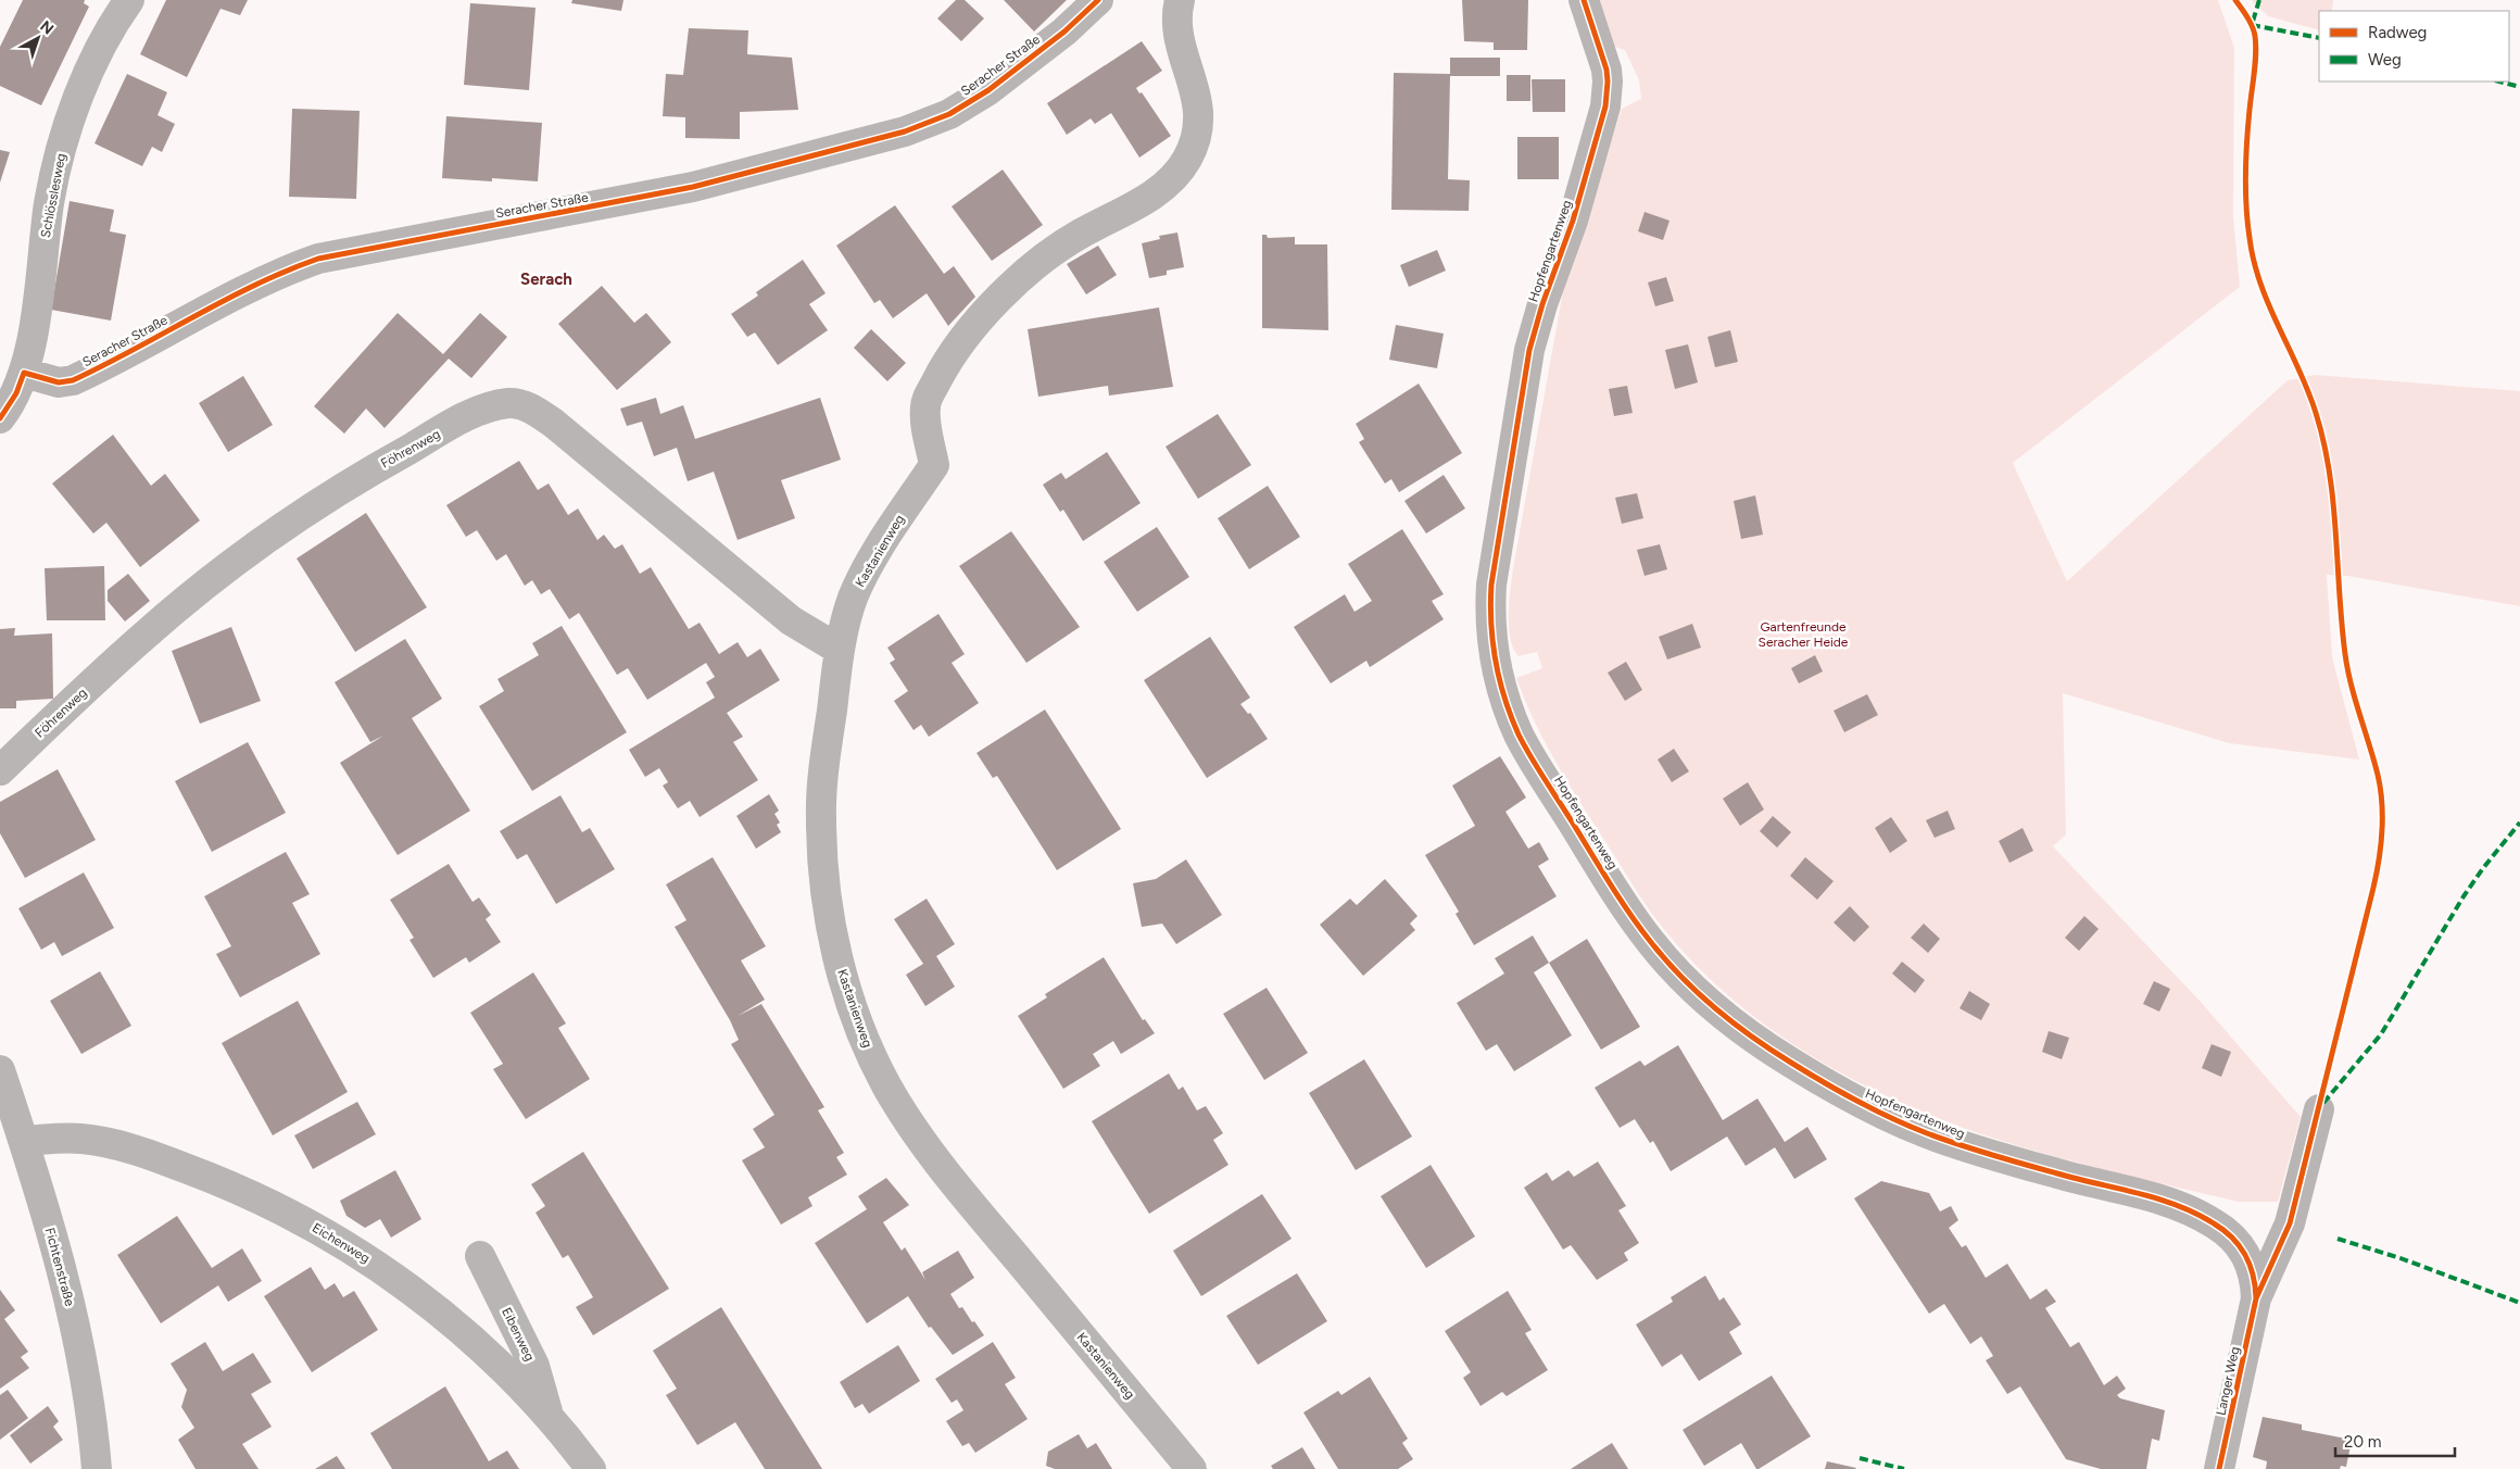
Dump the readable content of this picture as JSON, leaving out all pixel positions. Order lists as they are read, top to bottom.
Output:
{
  "streets": {
    "street": [
      "Seracher Straße",
      "Schlösslesweg",
      "Hopfengartenweg",
      "Föhrenweg",
      "Kastanienweg",
      "Eichenweg",
      "Fichtenstraße",
      "Eibenweg",
      "Langer Weg"
    ]
  },
  "crossings": [
    ["Seracher Straße", "Schlösslesweg"],
    ["Hopfengartenweg", "Langer Weg"],
    ["Föhrenweg", "Kastanienweg"],
    ["Eichenweg", "Fichtenstraße"],
    ["Eichenweg", "Eibenweg"]
  ],
  "districts": ["Serach"],
  "parks": ["Gartenfreunde Seracher Heide"],
  "legend": ["Radweg", "Weg"],
  "scale_bar": "20 m",
  "north": "top right"
}
